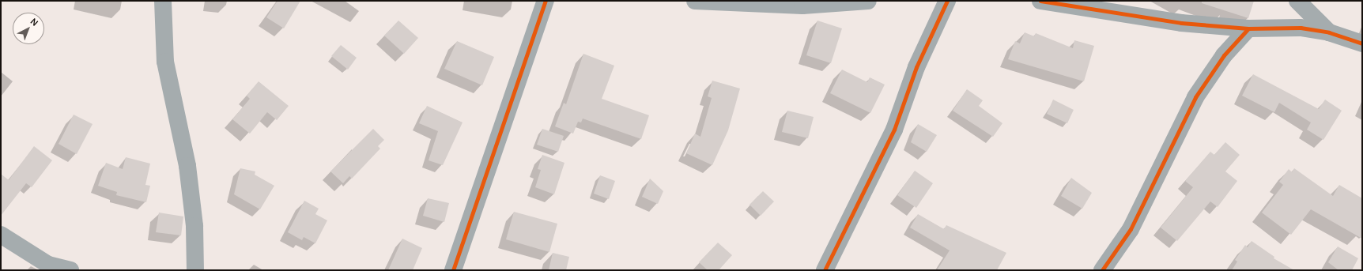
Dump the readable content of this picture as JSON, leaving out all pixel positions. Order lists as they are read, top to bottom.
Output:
{
  "north": "top right"
}
